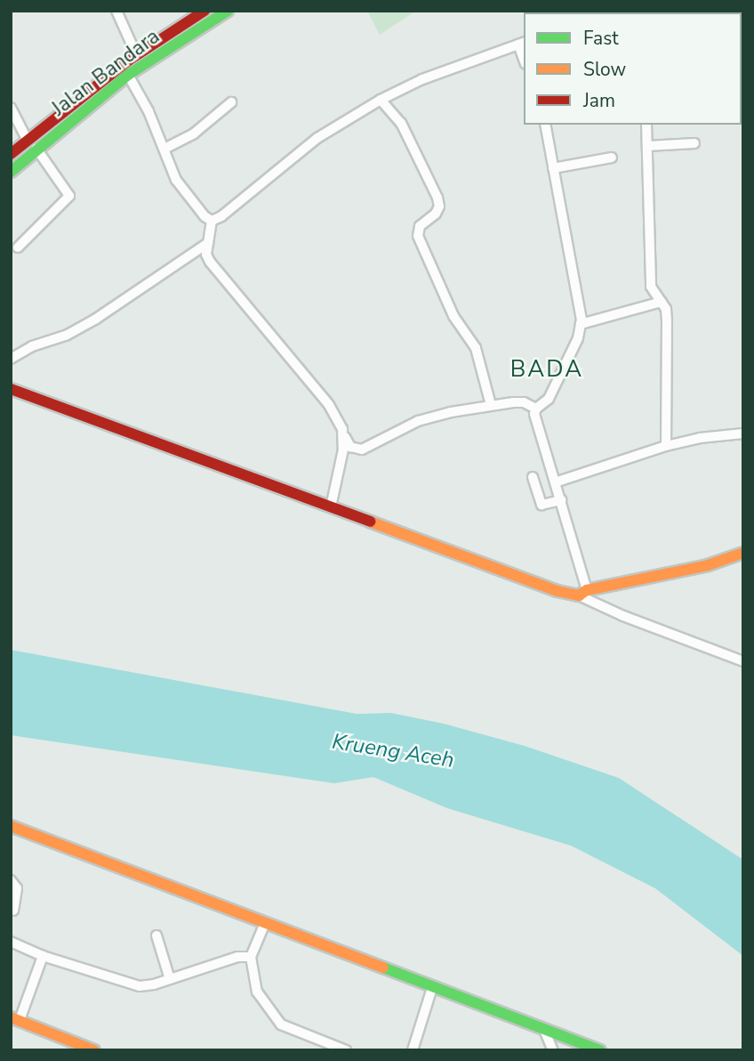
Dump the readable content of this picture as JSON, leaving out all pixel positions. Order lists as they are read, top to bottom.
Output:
{
  "streets": {
    "main road": ["Jalan Bandara"]
  },
  "districts": ["BADA"],
  "water": ["Krueng Aceh"],
  "legend": ["Fast", "Slow", "Jam"]
}
